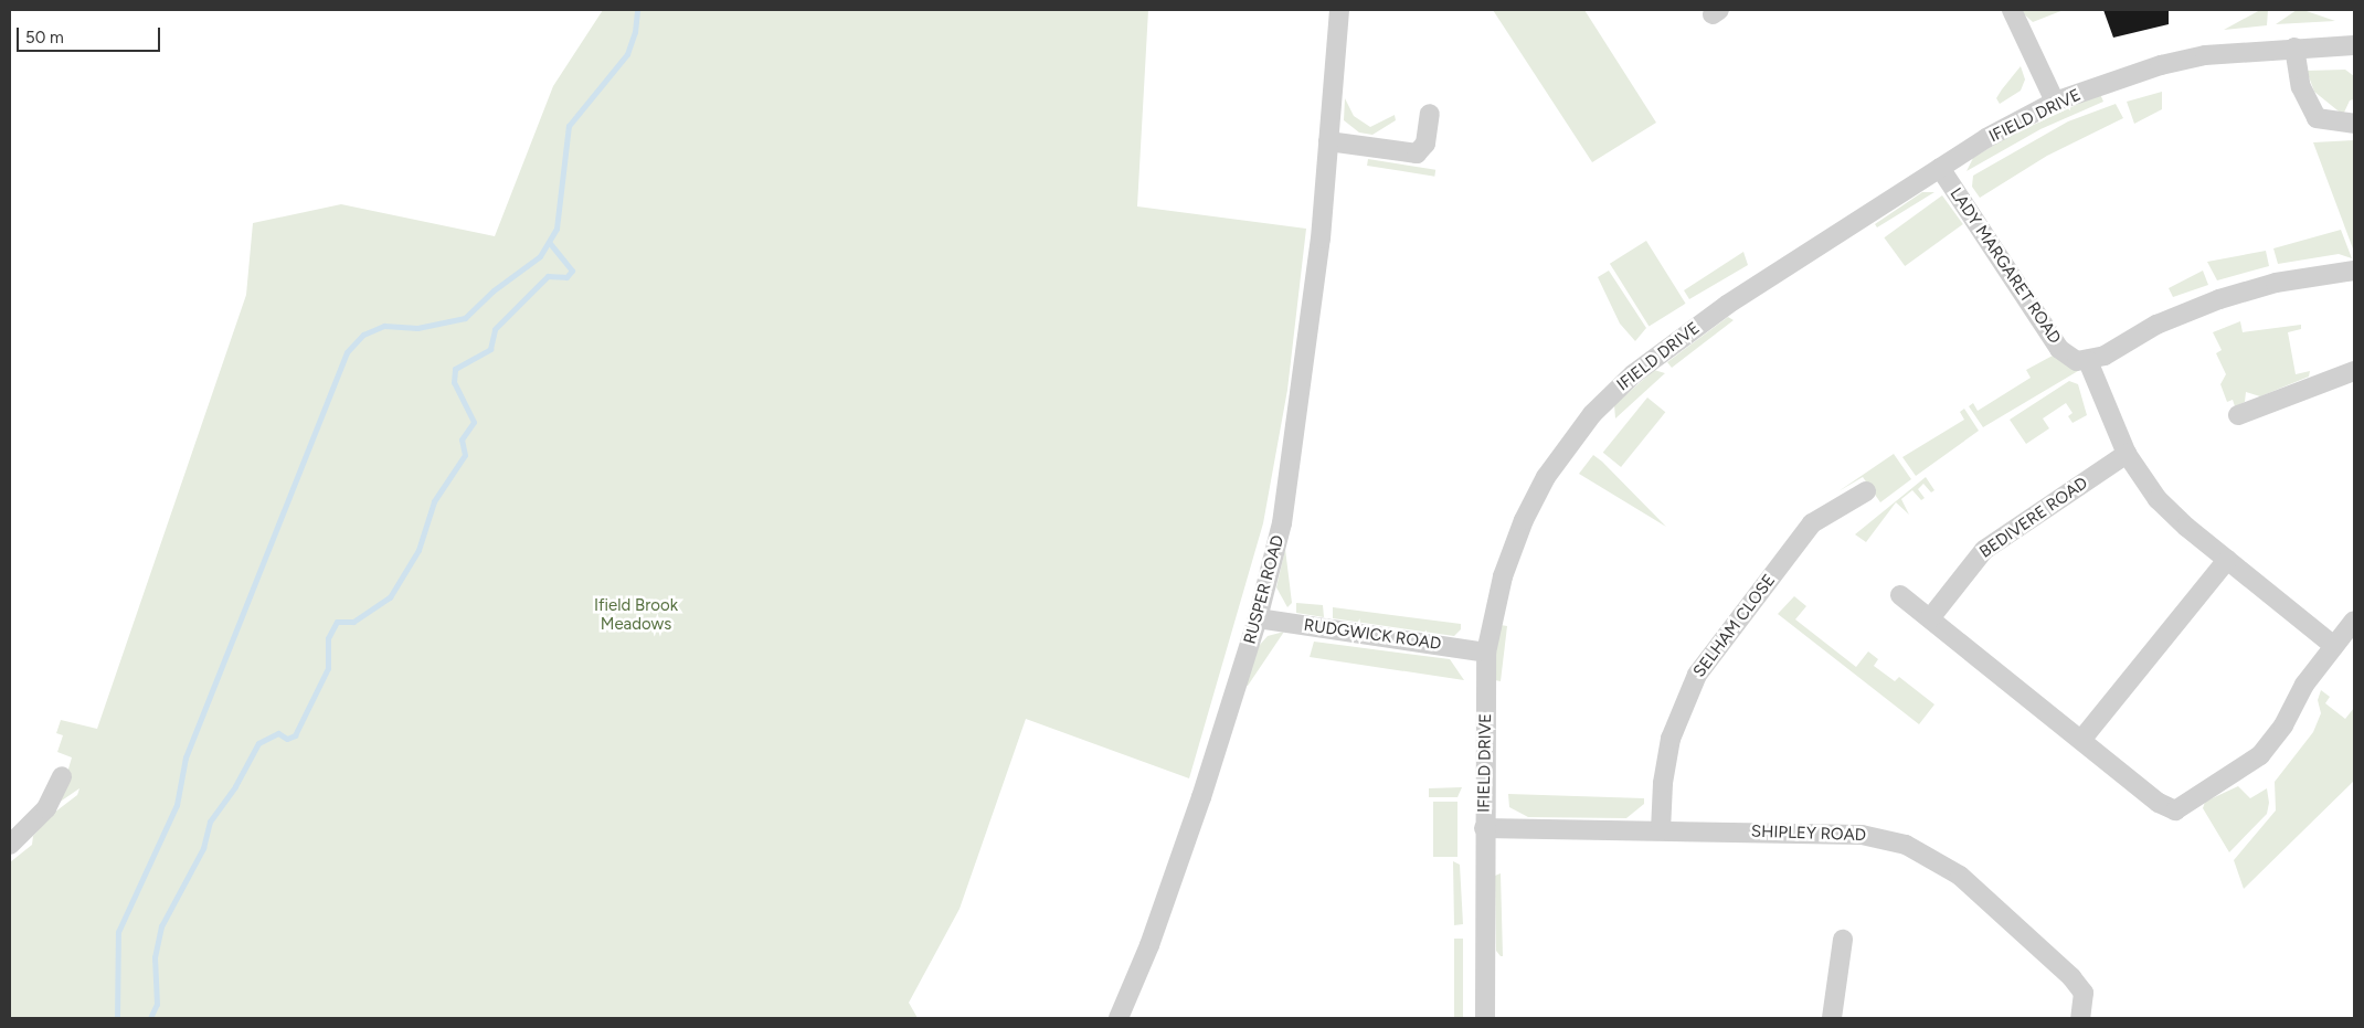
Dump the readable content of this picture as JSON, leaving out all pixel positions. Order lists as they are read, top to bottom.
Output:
{
  "streets": {
    "street": [
      "IFIELD DRIVE",
      "LADY MARGARET ROAD",
      "BEDIVERE ROAD",
      "RUSPER ROAD",
      "SELHAM CLOSE",
      "RUDGWICK ROAD",
      "SHIPLEY ROAD"
    ]
  },
  "crossings": [
    ["IFIELD DRIVE", "LADY MARGARET ROAD"],
    ["IFIELD DRIVE", "RUDGWICK ROAD"],
    ["IFIELD DRIVE", "SHIPLEY ROAD"],
    ["RUSPER ROAD", "RUDGWICK ROAD"],
    ["SELHAM CLOSE", "SHIPLEY ROAD"]
  ],
  "parks": ["Ifield Brook Meadows"],
  "scale_bar": "50 m"
}
